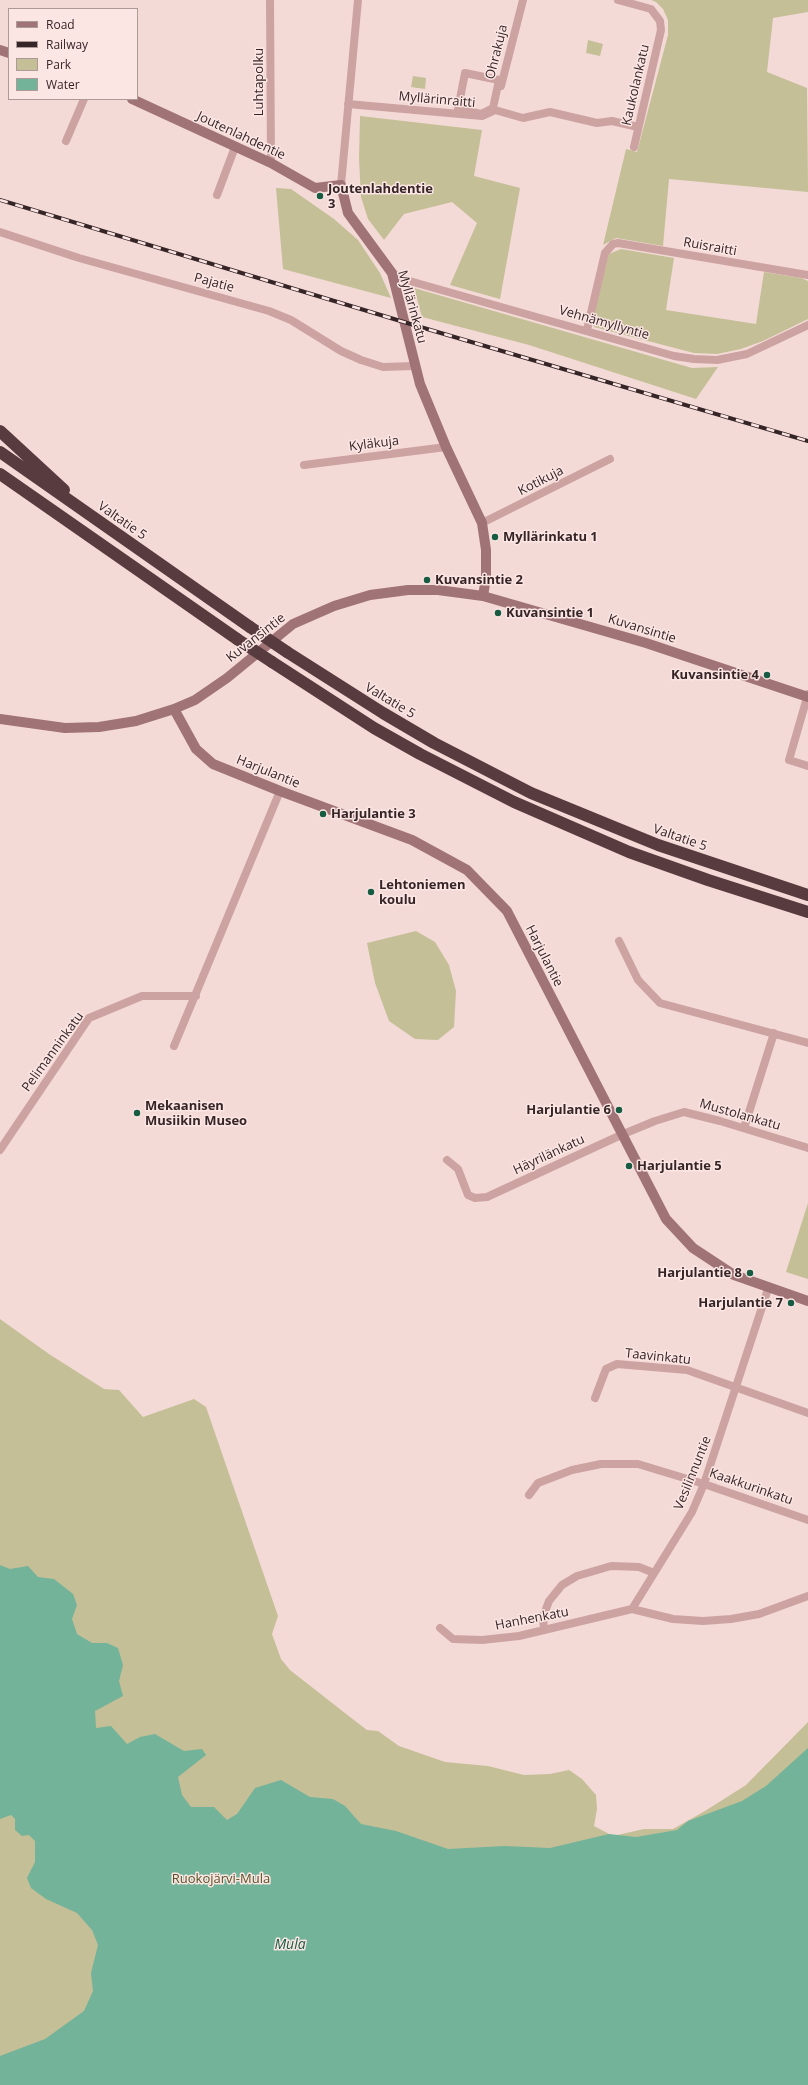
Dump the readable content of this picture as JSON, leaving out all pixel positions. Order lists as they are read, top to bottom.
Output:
{
  "streets": {
    "highway": ["Valtatie 5"],
    "street": [
      "Ohrakuja",
      "Luhtapolku",
      "Kaukolankatu",
      "Myllärinraitti",
      "Joutenlahdentie",
      "Ruisraitti",
      "Pajatie",
      "Myllärinkatu",
      "Vehnämyllyntie",
      "Kyläkuja",
      "Kotikuja",
      "Kuvansintie",
      "Harjulantie",
      "Pelimanninkatu",
      "Mustolankatu",
      "Häyrilänkatu",
      "Taavinkatu",
      "Vesilinnuntie",
      "Kaakkurinkatu",
      "Hanhenkatu"
    ]
  },
  "crossings": [
    ["Ohrakuja", "Myllärinraitti"],
    ["Luhtapolku", "Joutenlahdentie"],
    ["Myllärinraitti", "Myllärinkatu"],
    ["Joutenlahdentie", "Myllärinkatu"],
    ["Ruisraitti", "Vehnämyllyntie"],
    ["Pajatie", "Myllärinkatu"],
    ["Myllärinkatu", "Vehnämyllyntie"],
    ["Myllärinkatu", "Kyläkuja"],
    ["Myllärinkatu", "Kotikuja"],
    ["Myllärinkatu", "Kuvansintie"],
    ["Kuvansintie", "Harjulantie"],
    ["Harjulantie", "Mustolankatu"],
    ["Harjulantie", "Häyrilänkatu"],
    ["Harjulantie", "Vesilinnuntie"],
    ["Mustolankatu", "Häyrilänkatu"],
    ["Taavinkatu", "Vesilinnuntie"],
    ["Vesilinnuntie", "Kaakkurinkatu"],
    ["Vesilinnuntie", "Hanhenkatu"]
  ],
  "water": ["Mula"],
  "parks": ["Ruokojärvi-Mula"],
  "places": [
    "Joutenlahdentie 3",
    "Myllärinkatu 1",
    "Kuvansintie 2",
    "Kuvansintie 1",
    "Kuvansintie 4",
    "Harjulantie 3",
    "Lehtoniemen koulu",
    "Harjulantie 6",
    "Mekaanisen Musiikin Museo",
    "Harjulantie 5",
    "Harjulantie 8",
    "Harjulantie 7"
  ],
  "legend": [
    "Road",
    "Railway",
    "Park",
    "Water"
  ]
}
